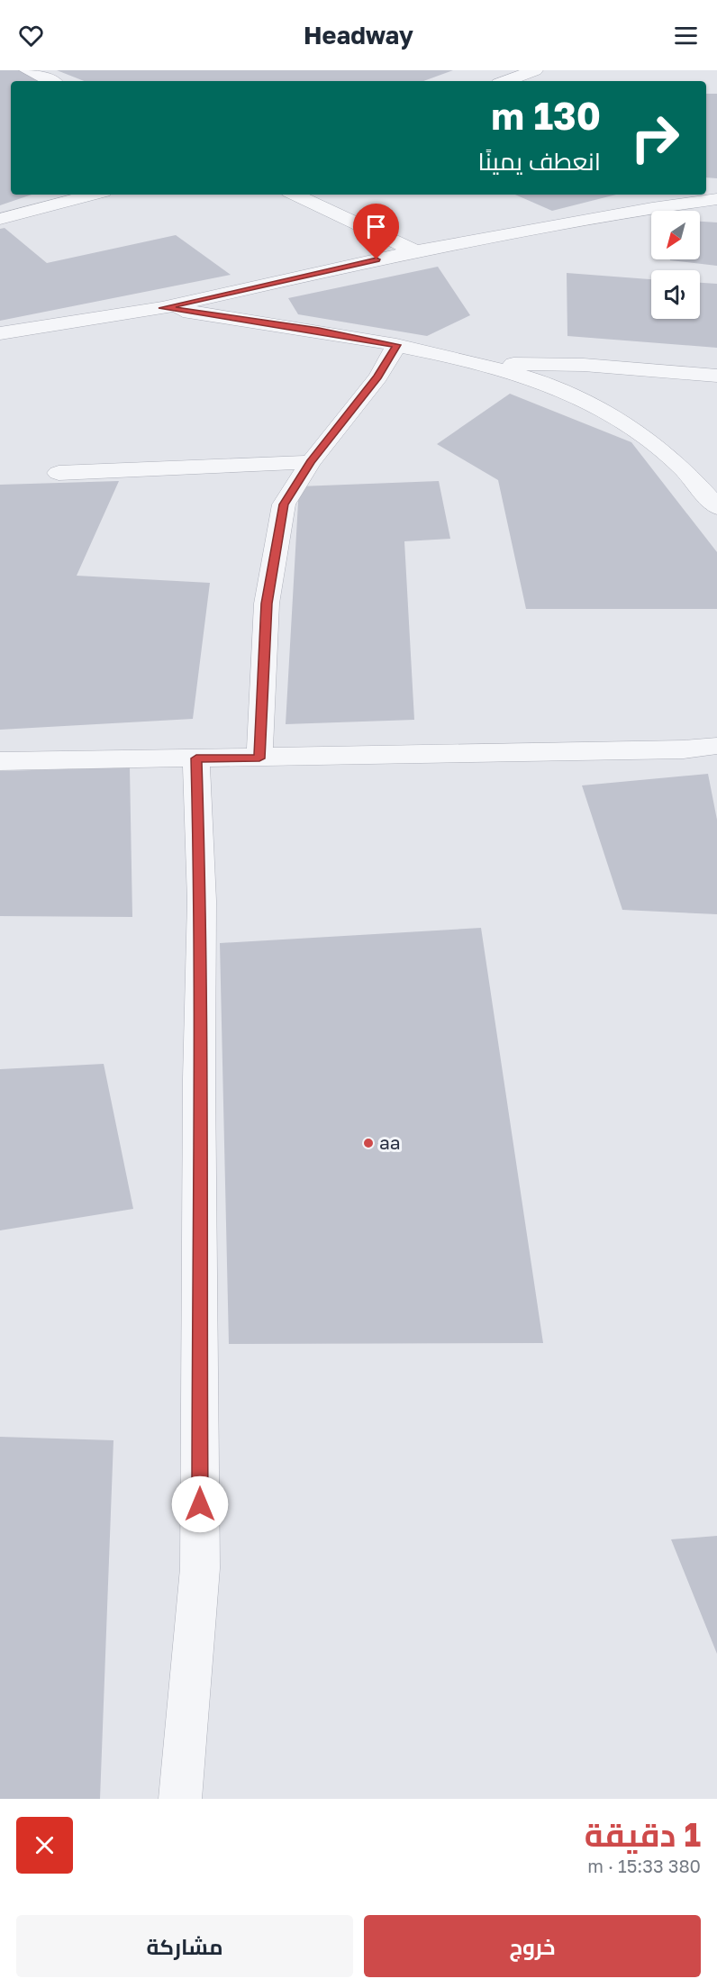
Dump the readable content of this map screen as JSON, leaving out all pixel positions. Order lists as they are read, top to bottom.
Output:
{
  "places": ["aa"],
  "north": "bottom left",
  "page": {
    "header": "Headway",
    "turn": ["130 m", "انعطف يمينًا"],
    "heading": ["1 دقيقة", "380 m · 15:33"],
    "buttons": ["خروج", "مشاركة"]
  }
}
